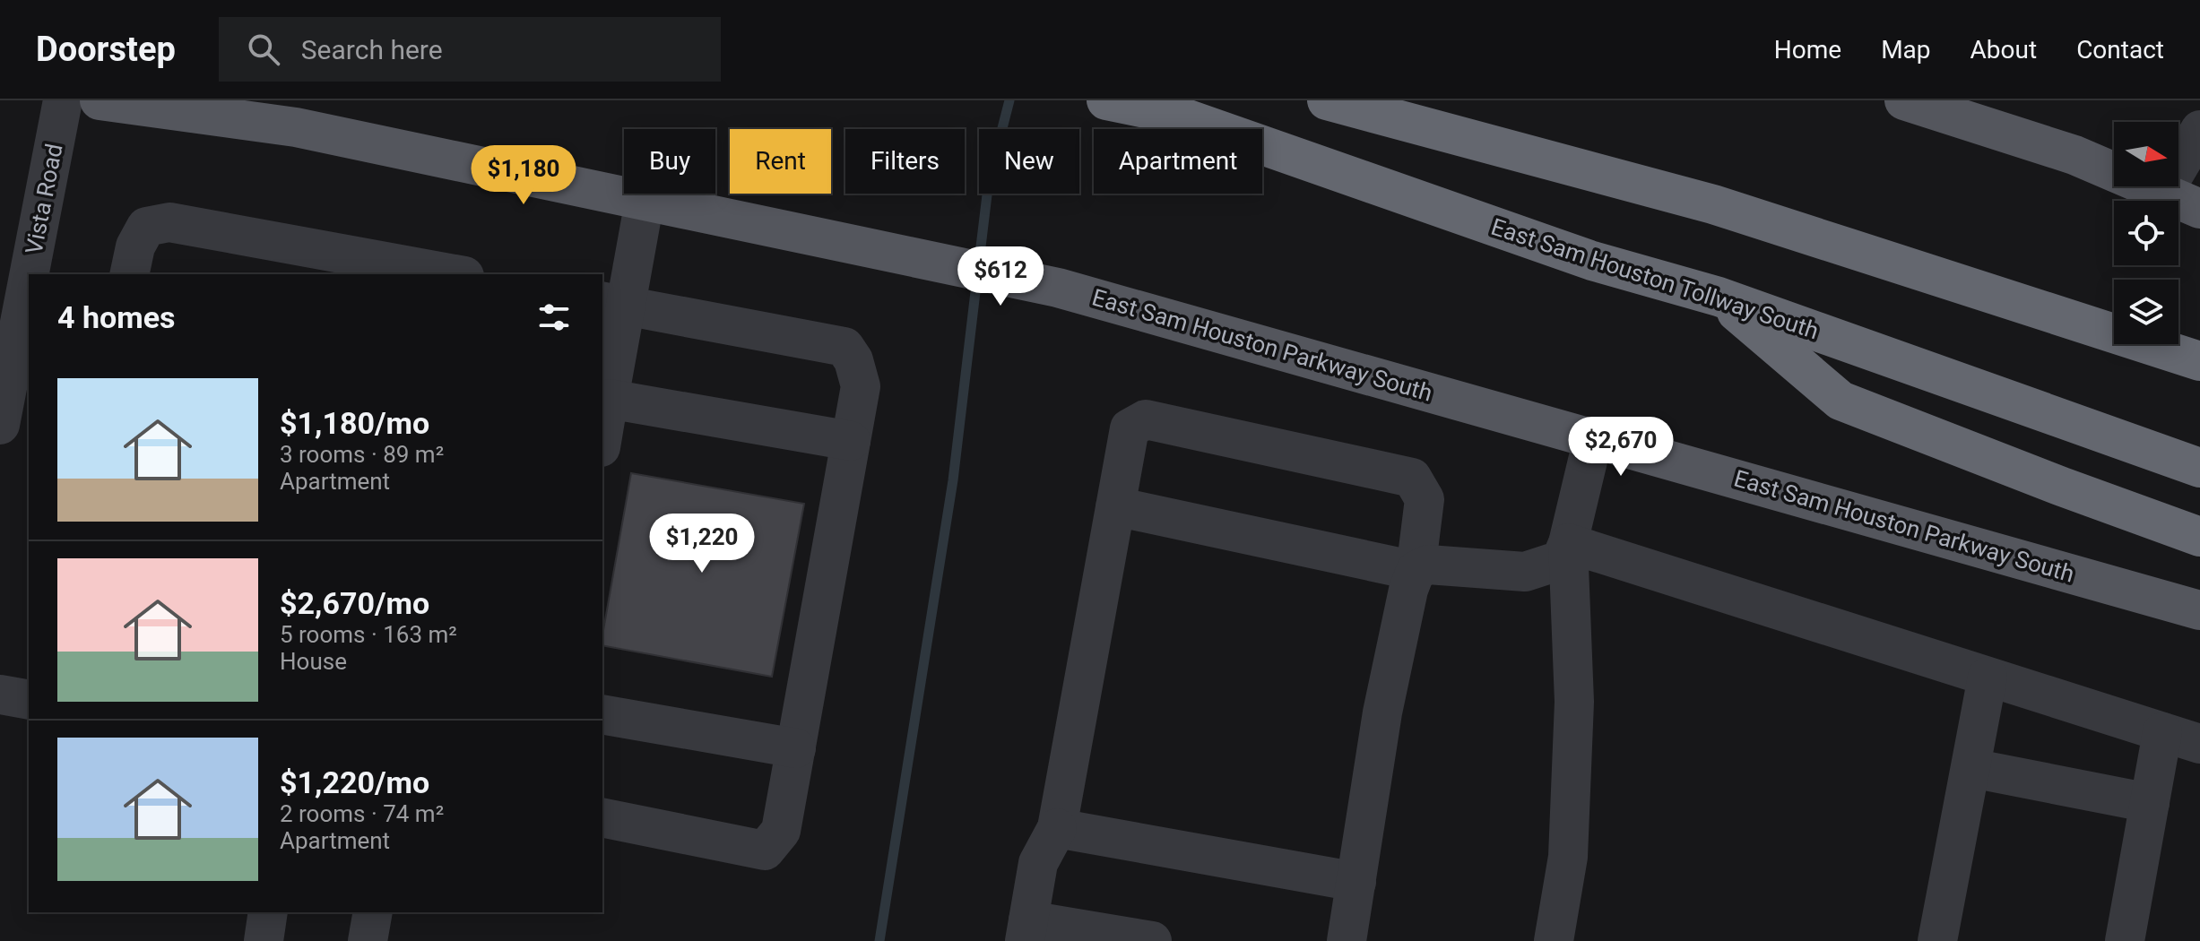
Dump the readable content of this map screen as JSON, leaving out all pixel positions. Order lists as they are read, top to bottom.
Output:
{
  "streets": {
    "highway": ["East Sam Houston Tollway South"],
    "main road": ["East Sam Houston Parkway South"],
    "street": ["Vista Road"]
  },
  "north": "right",
  "page": {
    "header": "Doorstep",
    "search": "Search here",
    "nav": [
      "Home",
      "Map",
      "About",
      "Contact"
    ],
    "chip": [
      "Buy",
      "Rent",
      "Filters",
      "New",
      "Apartment"
    ],
    "price": [
      "$1,180",
      "$612",
      "$2,670",
      "$1,220"
    ],
    "heading": "4 homes",
    "list": [
      {
        "name": "$1,180/mo",
        "note": "3 rooms · 89 m² · Apartment"
      },
      {
        "name": "$2,670/mo",
        "note": "5 rooms · 163 m² · House"
      },
      {
        "name": "$1,220/mo",
        "note": "2 rooms · 74 m² · Apartment"
      }
    ]
  }
}
